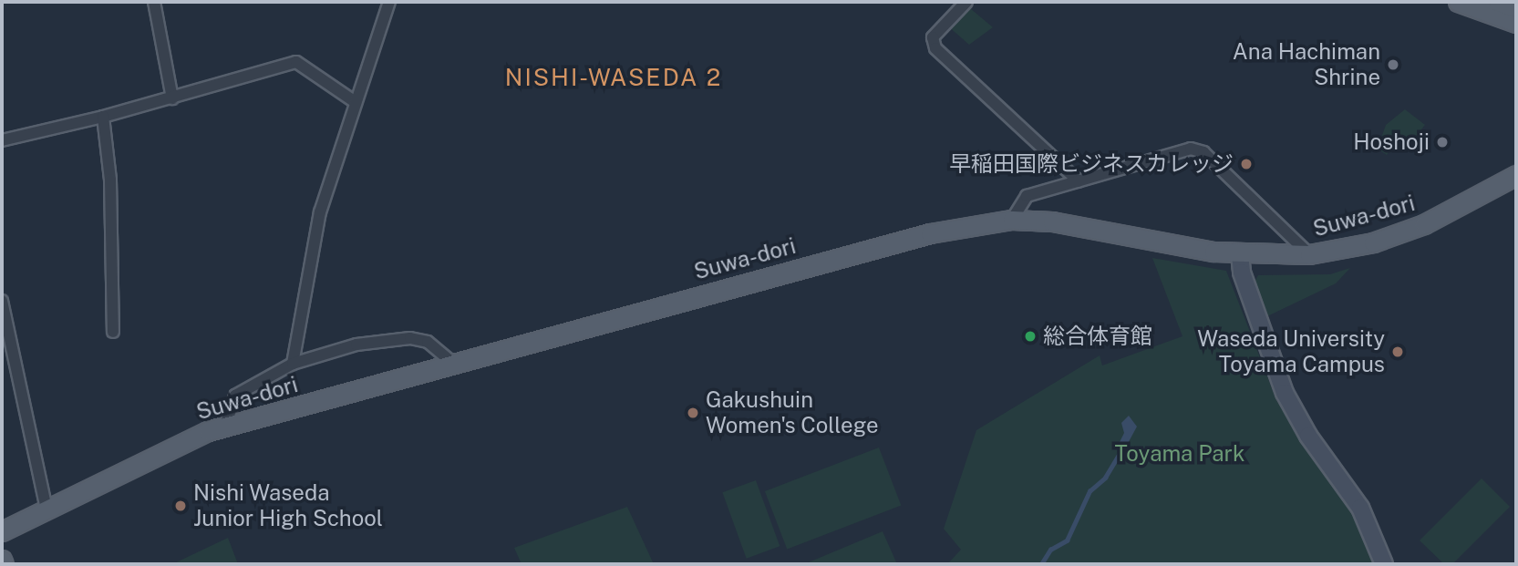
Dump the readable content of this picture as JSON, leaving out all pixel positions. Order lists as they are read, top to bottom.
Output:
{
  "streets": {
    "main road": ["Suwa-dori"]
  },
  "districts": ["NISHI-WASEDA 2"],
  "parks": ["Toyama Park"],
  "places": [
    "Ana Hachiman Shrine",
    "Hoshoji",
    "早稲田国際ビジネスカレッジ",
    "総合体育館",
    "Waseda University Toyama Campus",
    "Gakushuin Women's College",
    "Nishi Waseda Junior High School"
  ]
}
